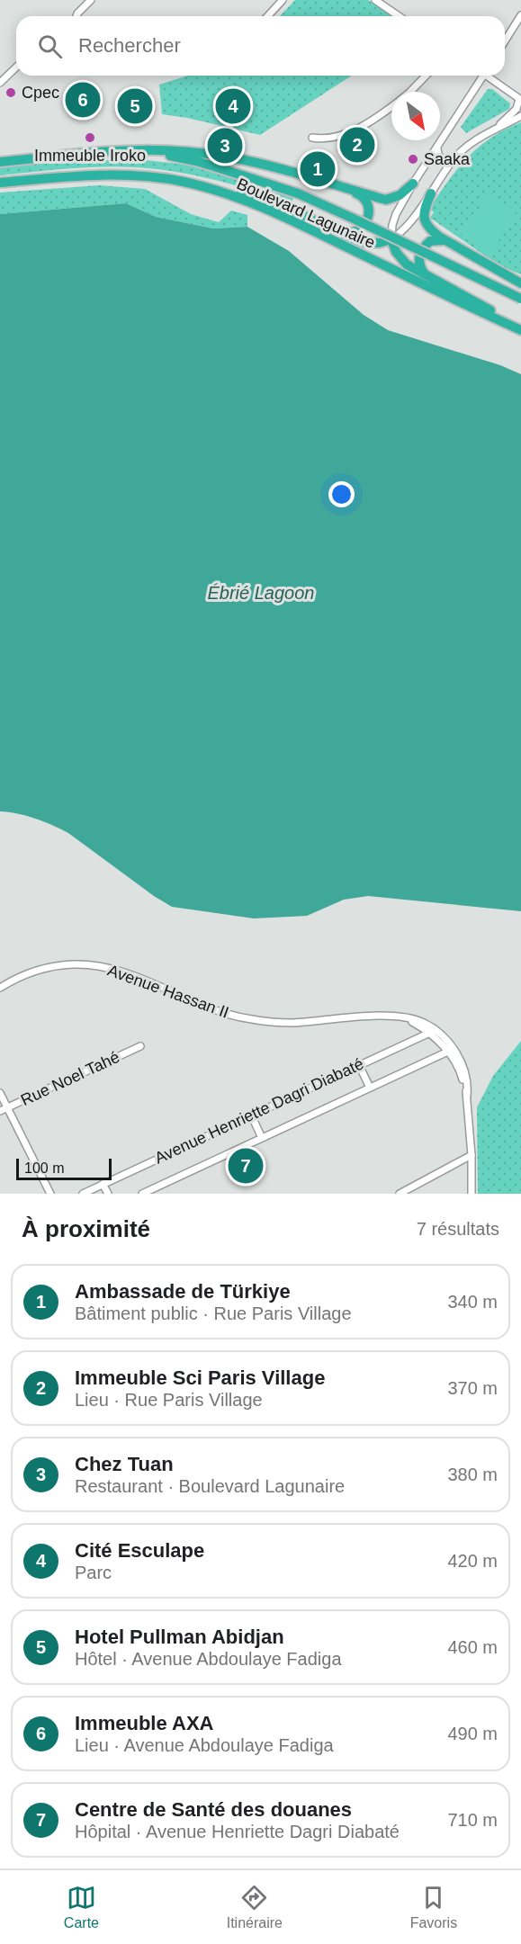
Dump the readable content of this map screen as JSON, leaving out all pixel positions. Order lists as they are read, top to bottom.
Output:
{
  "streets": {
    "highway": ["Boulevard Lagunaire"],
    "street": ["Avenue Hassan II", "Rue Noel Tahé", "Avenue Henriette Dagri Diabaté"]
  },
  "crossings": [
    ["Avenue Hassan II", "Avenue Henriette Dagri Diabaté"]
  ],
  "water": ["Ébrié Lagoon"],
  "places": ["Cpec", "Immeuble Iroko", "Saaka"],
  "scale_bar": "100 m",
  "north": "bottom right",
  "page": {
    "search": "Rechercher",
    "pins": [
      "6",
      "4",
      "5",
      "2",
      "3",
      "1",
      "7"
    ],
    "scale": "100 m",
    "heading": ["À proximité", "7 résultats"],
    "list": [
      {
        "mark": "1",
        "name": "Ambassade de Türkiye",
        "note": "Bâtiment public · Rue Paris Village",
        "value": "340 m"
      },
      {
        "mark": "2",
        "name": "Immeuble Sci Paris Village",
        "note": "Lieu · Rue Paris Village",
        "value": "370 m"
      },
      {
        "mark": "3",
        "name": "Chez Tuan",
        "note": "Restaurant · Boulevard Lagunaire",
        "value": "380 m"
      },
      {
        "mark": "4",
        "name": "Cité Esculape",
        "note": "Parc",
        "value": "420 m"
      },
      {
        "mark": "5",
        "name": "Hotel Pullman Abidjan",
        "note": "Hôtel · Avenue Abdoulaye Fadiga",
        "value": "460 m"
      },
      {
        "mark": "6",
        "name": "Immeuble AXA",
        "note": "Lieu · Avenue Abdoulaye Fadiga",
        "value": "490 m"
      },
      {
        "mark": "7",
        "name": "Centre de Santé des douanes",
        "note": "Hôpital · Avenue Henriette Dagri Diabaté",
        "value": "710 m"
      }
    ],
    "nav": ["Carte", "Itinéraire", "Favoris"]
  }
}
